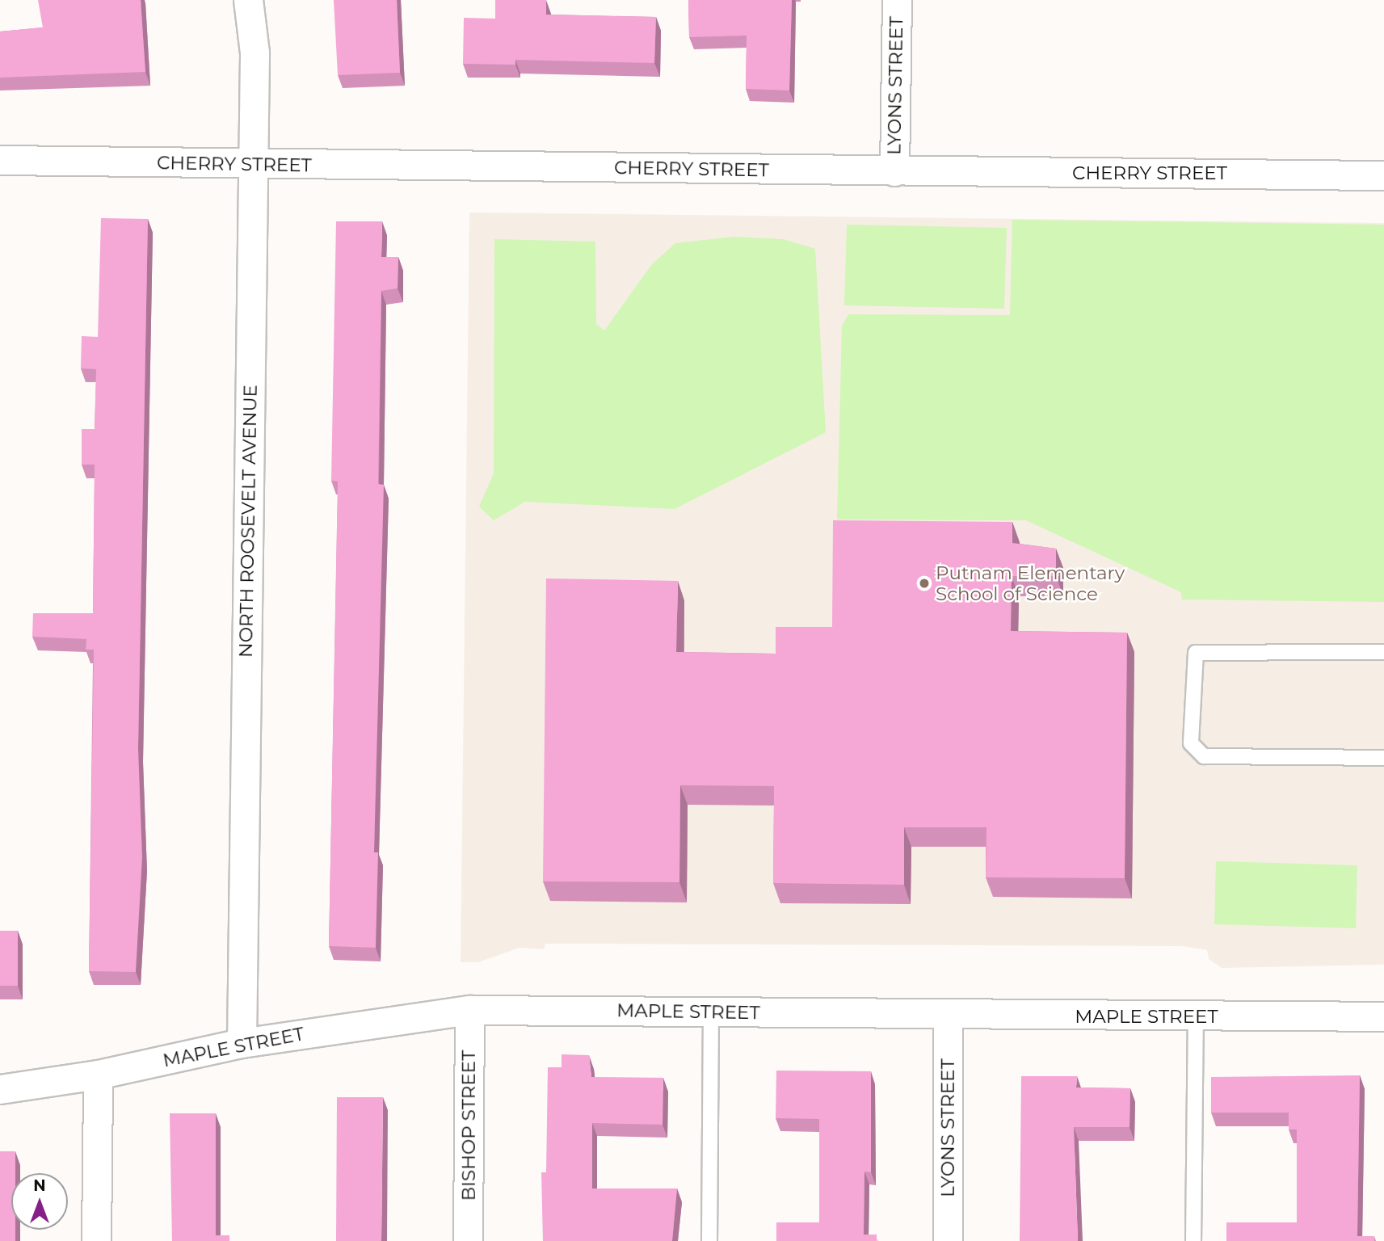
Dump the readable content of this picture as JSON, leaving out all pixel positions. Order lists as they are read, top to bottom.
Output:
{
  "streets": {
    "street": [
      "LYONS STREET",
      "CHERRY STREET",
      "NORTH ROOSEVELT AVENUE",
      "MAPLE STREET",
      "BISHOP STREET"
    ]
  },
  "crossings": [
    ["LYONS STREET", "CHERRY STREET"],
    ["LYONS STREET", "MAPLE STREET"],
    ["CHERRY STREET", "NORTH ROOSEVELT AVENUE"],
    ["NORTH ROOSEVELT AVENUE", "MAPLE STREET"],
    ["MAPLE STREET", "BISHOP STREET"]
  ],
  "places": ["Putnam Elementary School of Science"],
  "north": "top"
}
